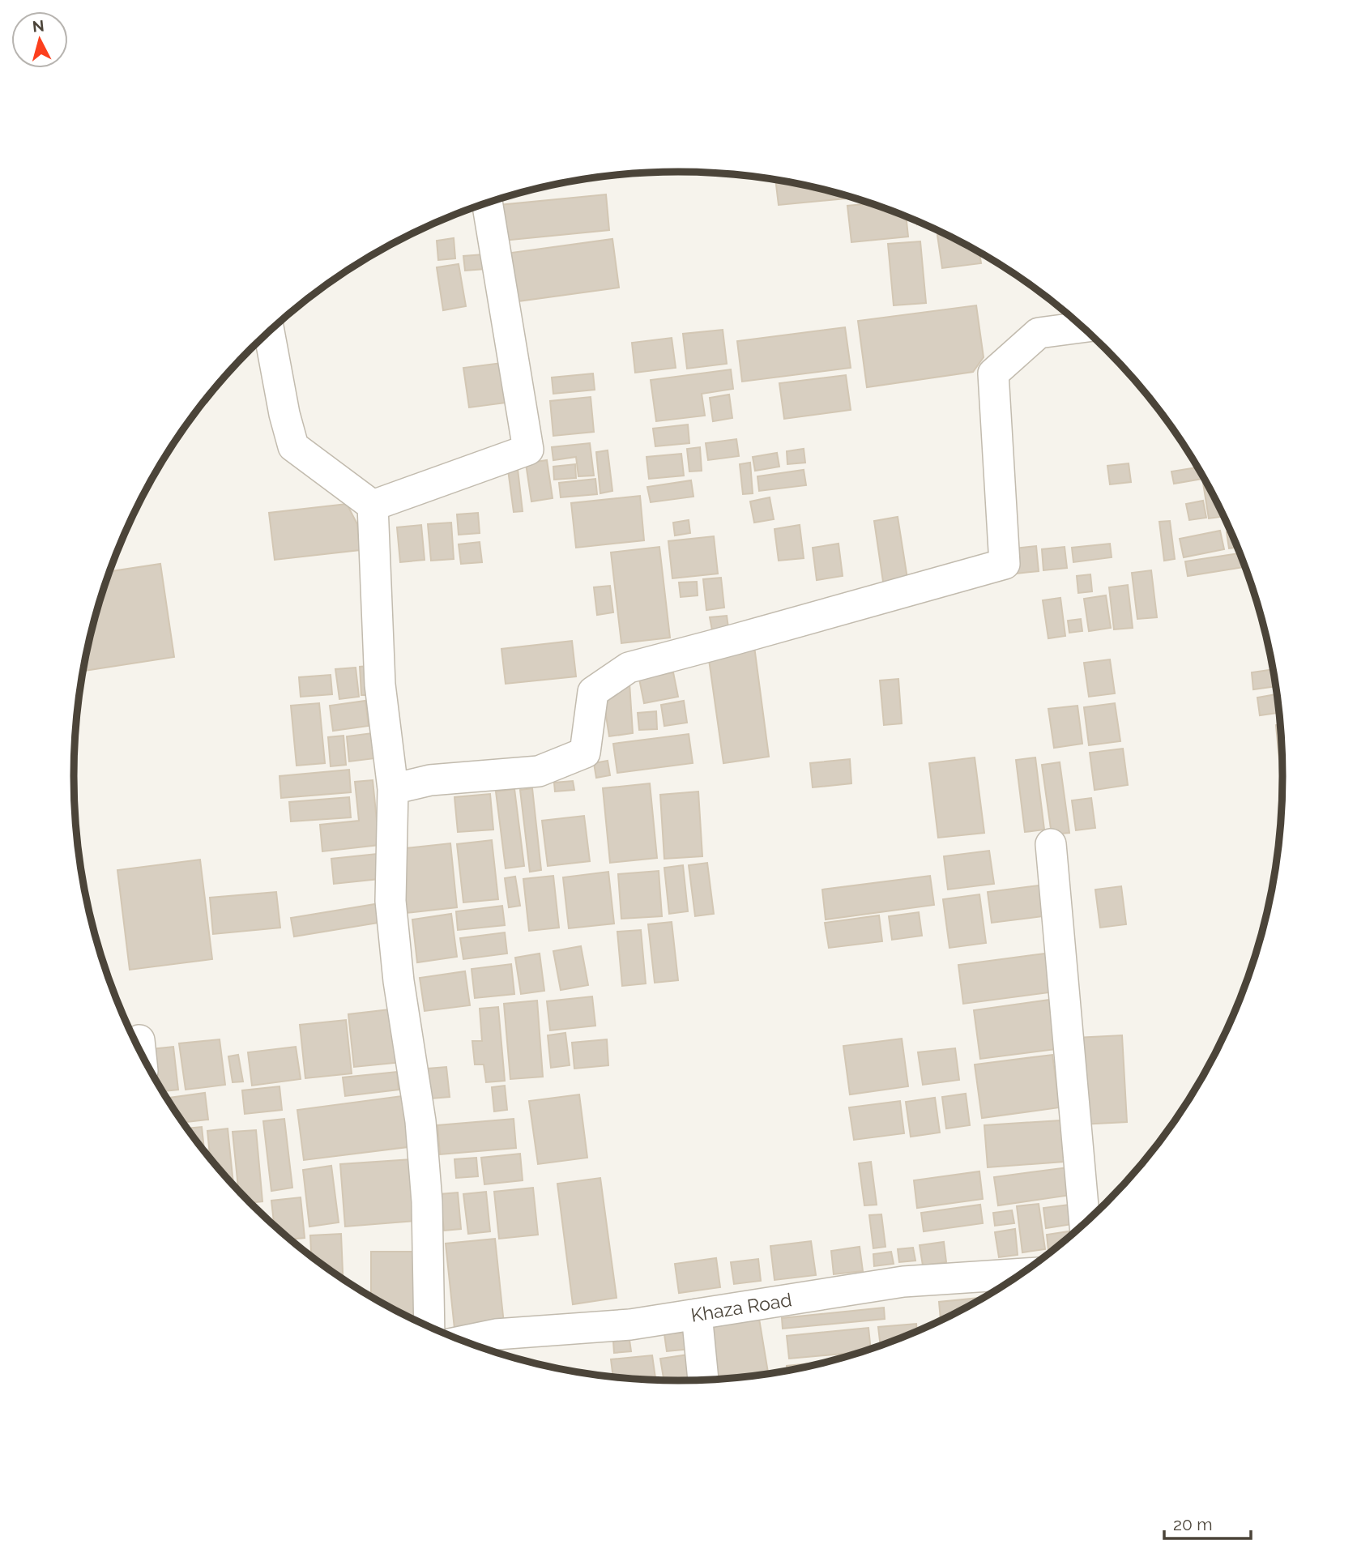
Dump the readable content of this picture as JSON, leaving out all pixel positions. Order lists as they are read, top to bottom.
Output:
{
  "streets": {
    "street": ["Khaza Road"]
  },
  "scale_bar": "20 m",
  "north": "top"
}
